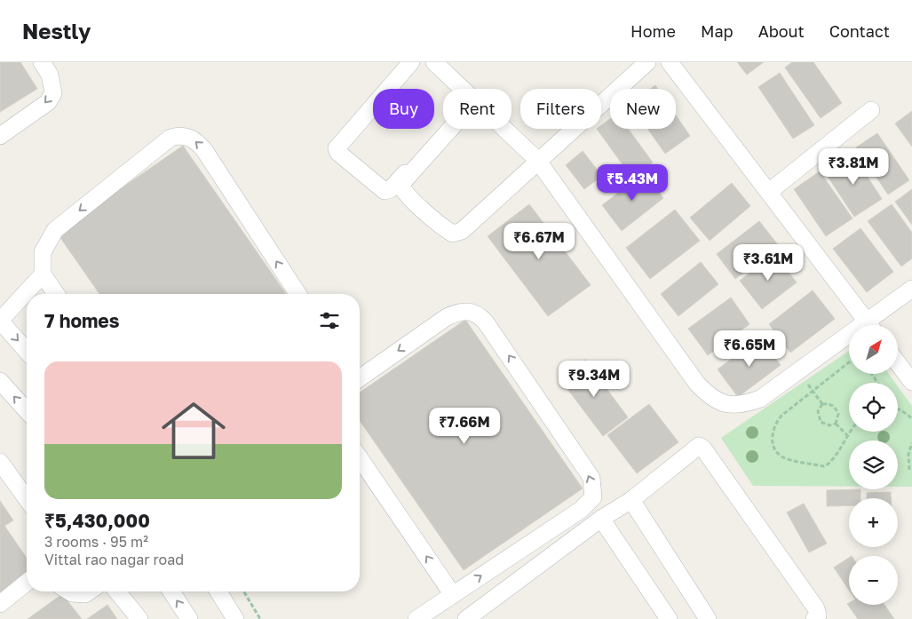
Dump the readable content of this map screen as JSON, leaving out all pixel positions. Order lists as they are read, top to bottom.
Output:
{
  "north": "top right",
  "page": {
    "header": "Nestly",
    "nav": [
      "Home",
      "Map",
      "About",
      "Contact"
    ],
    "chip": [
      "Buy",
      "Rent",
      "Filters",
      "New"
    ],
    "price": [
      "₹3.81M",
      "₹5.43M",
      "₹6.67M",
      "₹3.61M",
      "₹6.65M",
      "₹9.34M",
      "₹7.66M"
    ],
    "heading": "7 homes",
    "map_buttons": ["+", "−"],
    "list": [
      {
        "name": "₹5,430,000",
        "note": "3 rooms · 95 m² · Vittal rao nagar road"
      }
    ]
  }
}
